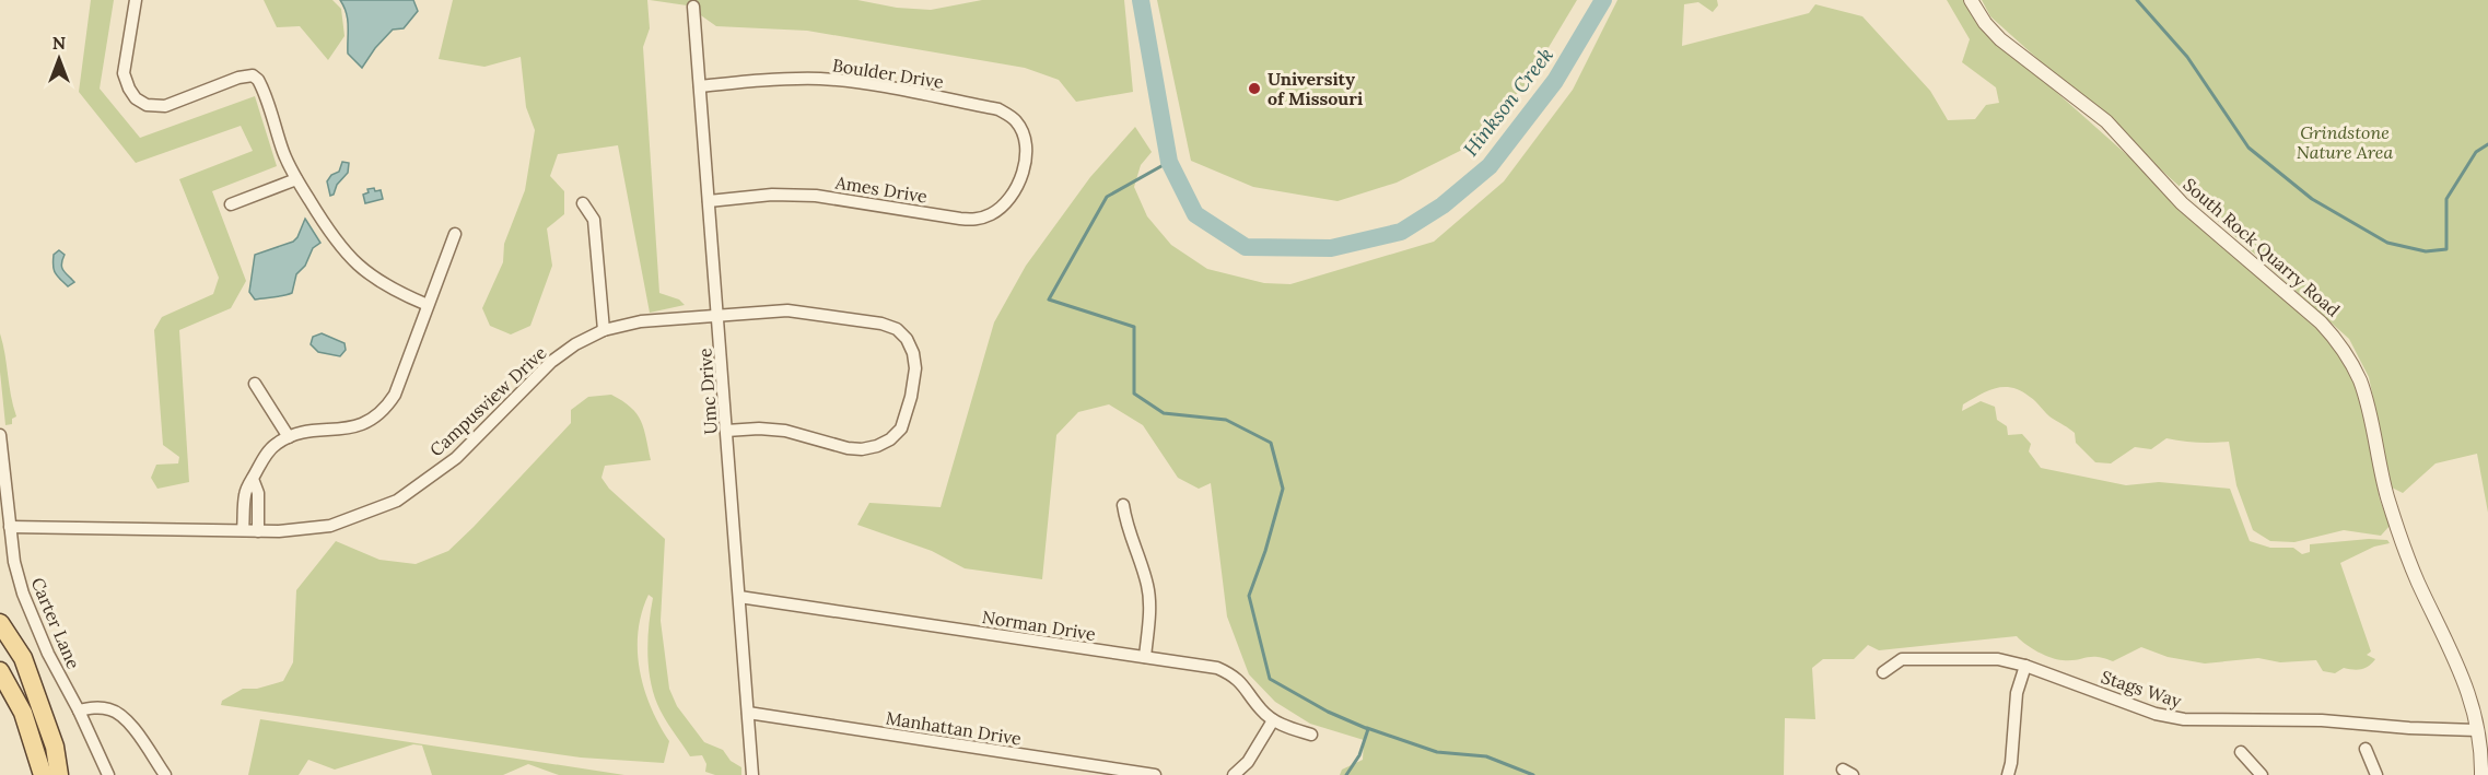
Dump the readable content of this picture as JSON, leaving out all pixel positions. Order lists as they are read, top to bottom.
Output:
{
  "streets": {
    "street": [
      "Boulder Drive",
      "Ames Drive",
      "South Rock Quarry Road",
      "Umc Drive",
      "Campusview Drive",
      "Carter Lane",
      "Norman Drive",
      "Stags Way",
      "Manhattan Drive"
    ]
  },
  "crossings": [
    ["Boulder Drive", "Ames Drive"],
    ["Boulder Drive", "Umc Drive"],
    ["Ames Drive", "Umc Drive"],
    ["South Rock Quarry Road", "Stags Way"],
    ["Umc Drive", "Campusview Drive"],
    ["Umc Drive", "Norman Drive"],
    ["Umc Drive", "Manhattan Drive"],
    ["Campusview Drive", "Carter Lane"]
  ],
  "water": ["Hinkson Creek"],
  "parks": ["Grindstone Nature Area"],
  "places": ["University of Missouri"],
  "north": "top"
}
